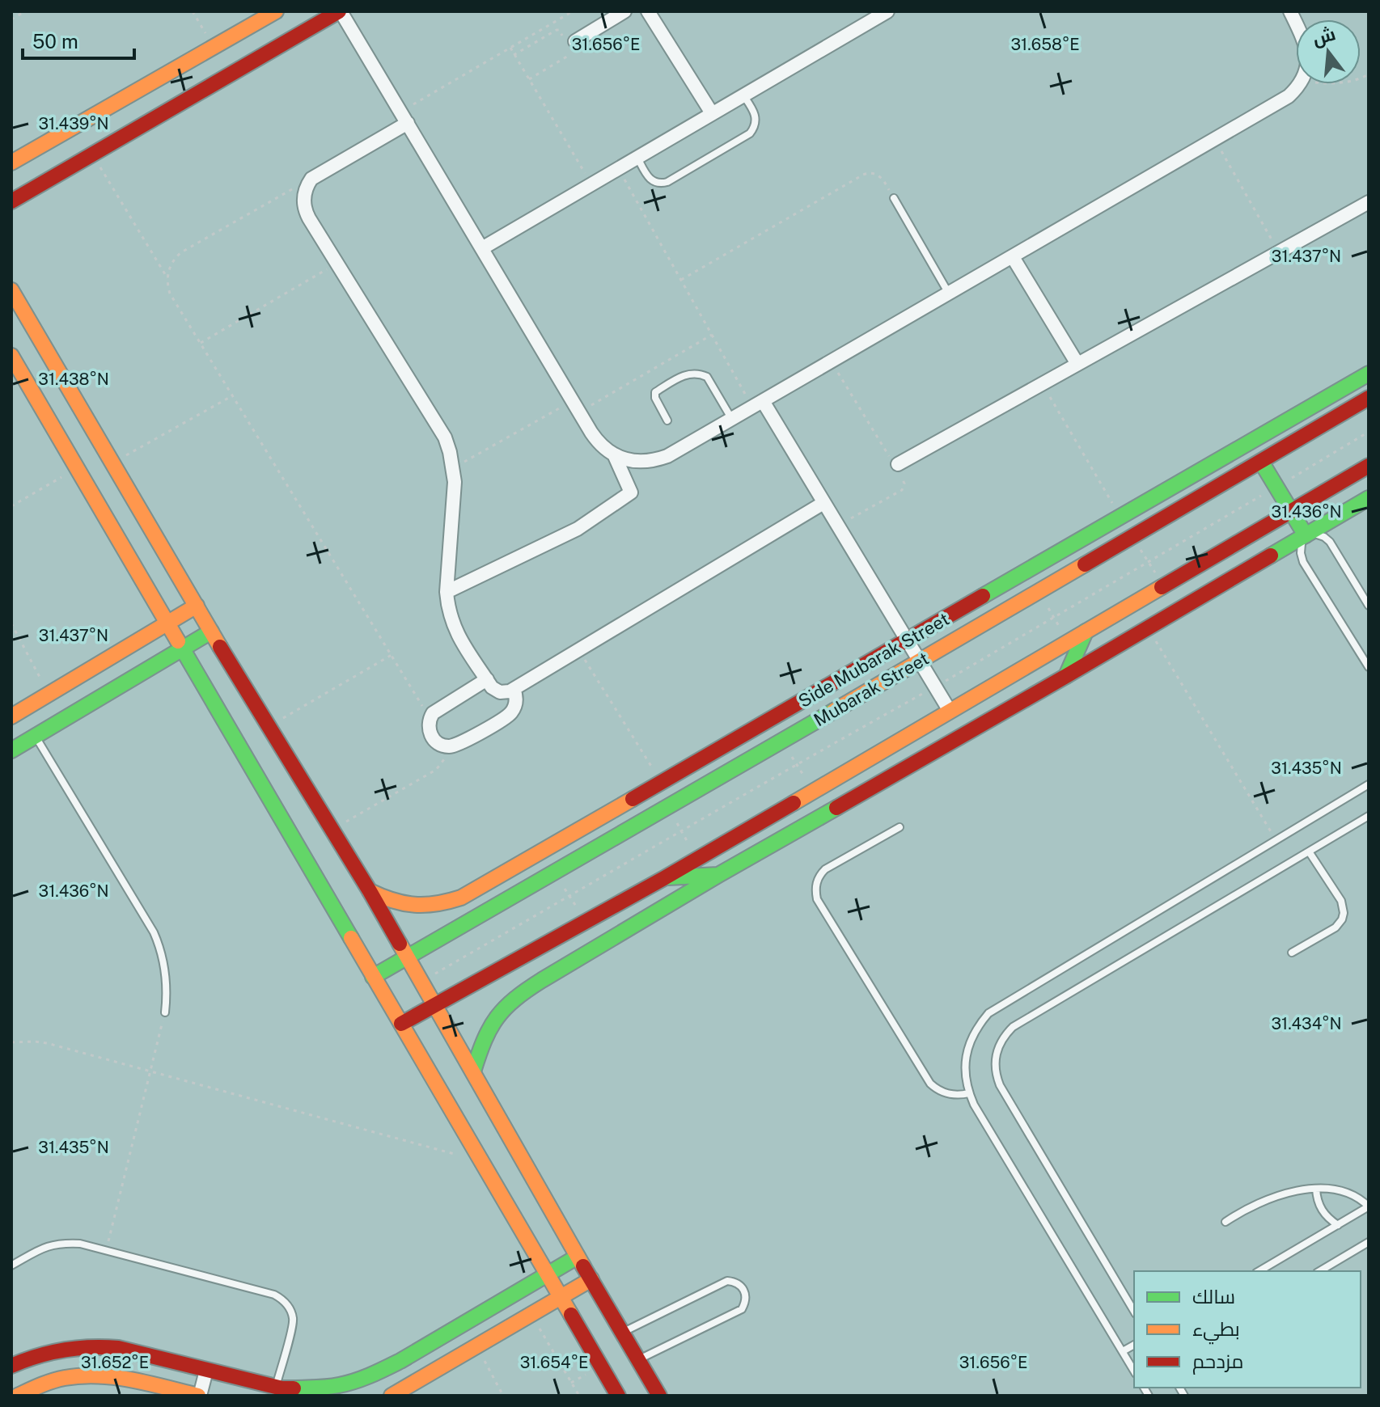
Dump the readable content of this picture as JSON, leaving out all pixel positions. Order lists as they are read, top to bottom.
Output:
{
  "streets": {
    "main road": ["Side Mubarak Street", "Mubarak Street"]
  },
  "legend": ["سالك", "بطيء", "مزدحم"],
  "scale_bar": "50 m",
  "north": "top",
  "coordinates": [
    "31.656°E",
    "31.658°E",
    "31.439°N",
    "31.437°N",
    "31.438°N",
    "31.436°N",
    "31.435°N",
    "31.434°N",
    "31.652°E",
    "31.654°E"
  ]
}
